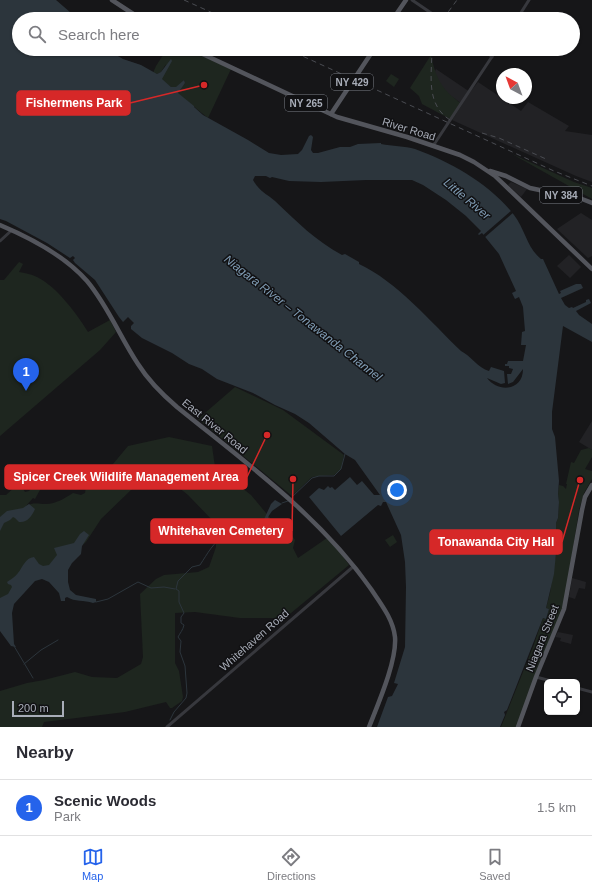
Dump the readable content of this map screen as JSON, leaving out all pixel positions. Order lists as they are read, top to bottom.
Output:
{
  "streets": {
    "main road": [
      "NY 429",
      "NY 265",
      "River Road",
      "NY 384",
      "East River Road",
      "Niagara Street"
    ],
    "street": ["Whitehaven Road"]
  },
  "crossings": [
    ["NY 429", "River Road"],
    ["River Road", "NY 384"],
    ["East River Road", "Whitehaven Road"]
  ],
  "water": ["Little River", "Niagara River – Tonawanda Channel"],
  "places": [
    "Fishermens Park",
    "Spicer Creek Wildlife Management Area",
    "Whitehaven Cemetery",
    "Tonawanda City Hall"
  ],
  "scale_bar": "200 m",
  "north": "top left",
  "page": {
    "search": "Search here",
    "pins": "1",
    "scale": "200 m",
    "heading": "Nearby",
    "list": [
      {
        "mark": "1",
        "name": "Scenic Woods",
        "note": "Park",
        "value": "1.5 km"
      }
    ],
    "nav": ["Map", "Directions", "Saved"]
  }
}
